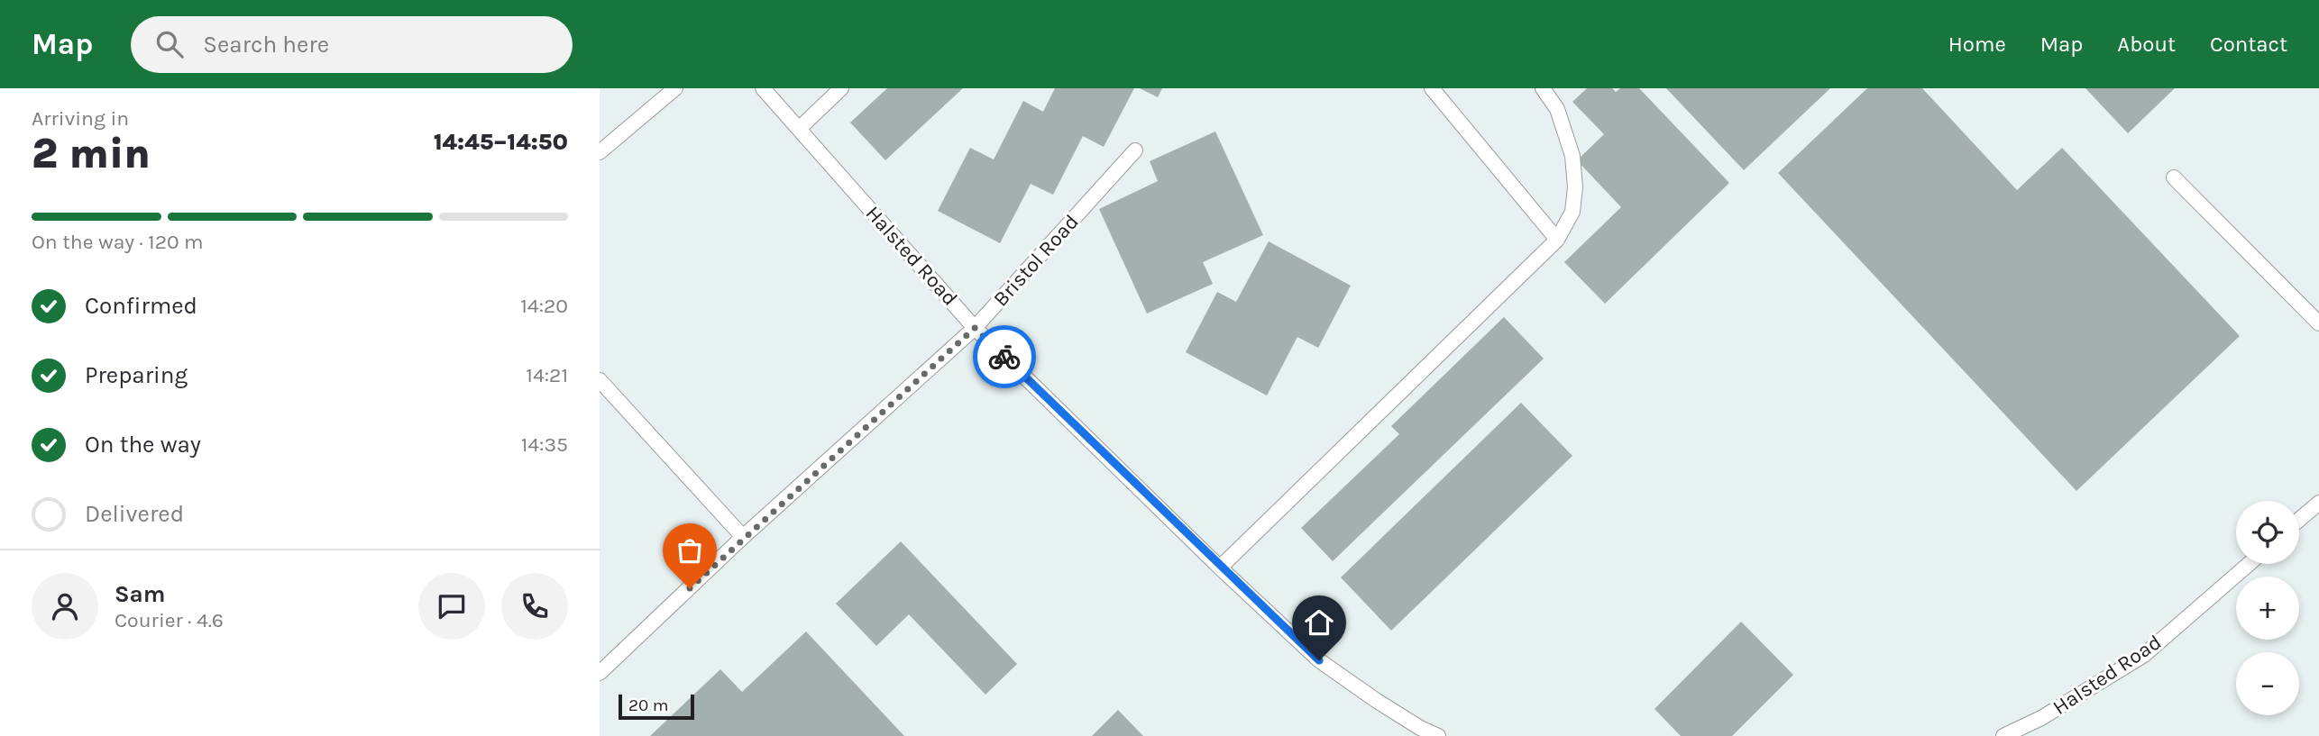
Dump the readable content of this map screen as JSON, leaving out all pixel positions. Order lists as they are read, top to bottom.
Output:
{
  "streets": {
    "lane": ["Halsted Road", "Bristol Road"]
  },
  "crossings": [
    ["Halsted Road", "Bristol Road"]
  ],
  "scale_bar": "20 m",
  "page": {
    "header": "Map",
    "search": "Search here",
    "nav": [
      "Home",
      "Map",
      "About",
      "Contact"
    ],
    "heading": ["2 min", "Arriving in", "14:45–14:50"],
    "panel": ["Sam", "Courier · 4.6"],
    "bar": "On the way · 120 m",
    "list": [
      ["Confirmed", "14:20"],
      ["Preparing", "14:21"],
      ["On the way", "14:35"],
      "Delivered"
    ],
    "map_buttons": ["+", "−"],
    "scale": "20 m"
  }
}
